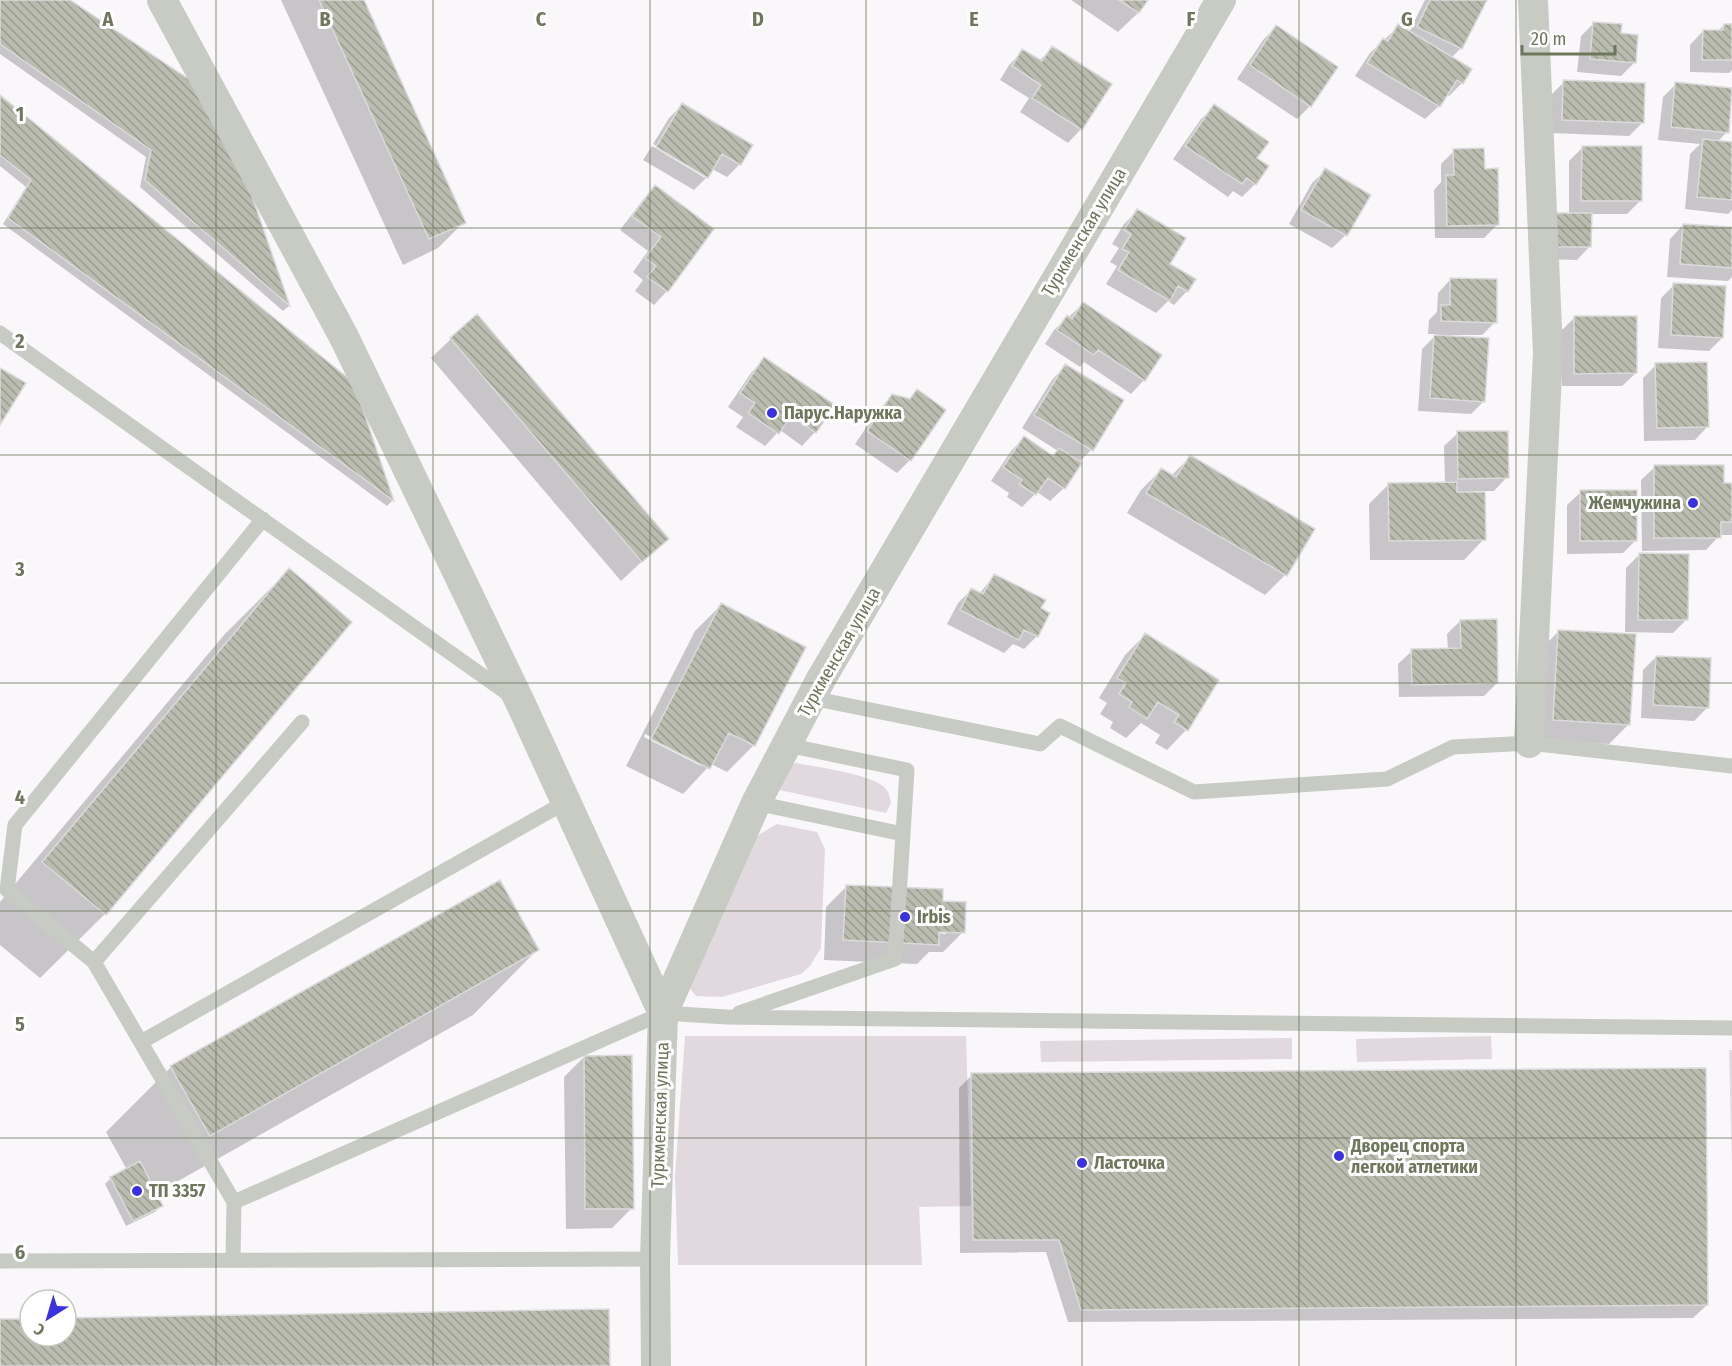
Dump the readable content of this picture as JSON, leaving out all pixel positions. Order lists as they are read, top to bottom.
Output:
{
  "streets": {
    "street": ["Туркменская улица"]
  },
  "places": [
    "Парус.Наружка",
    "Жемчужина",
    "Irbis",
    "Дворец спорта легкой атлетики",
    "Ласточка",
    "ТП 3357"
  ],
  "scale_bar": "20 m",
  "north": "bottom left",
  "grid": {
    "columns": [
      "A",
      "B",
      "C",
      "D",
      "E",
      "F",
      "G"
    ],
    "rows": [
      "1",
      "2",
      "3",
      "4",
      "5",
      "6"
    ]
  }
}
